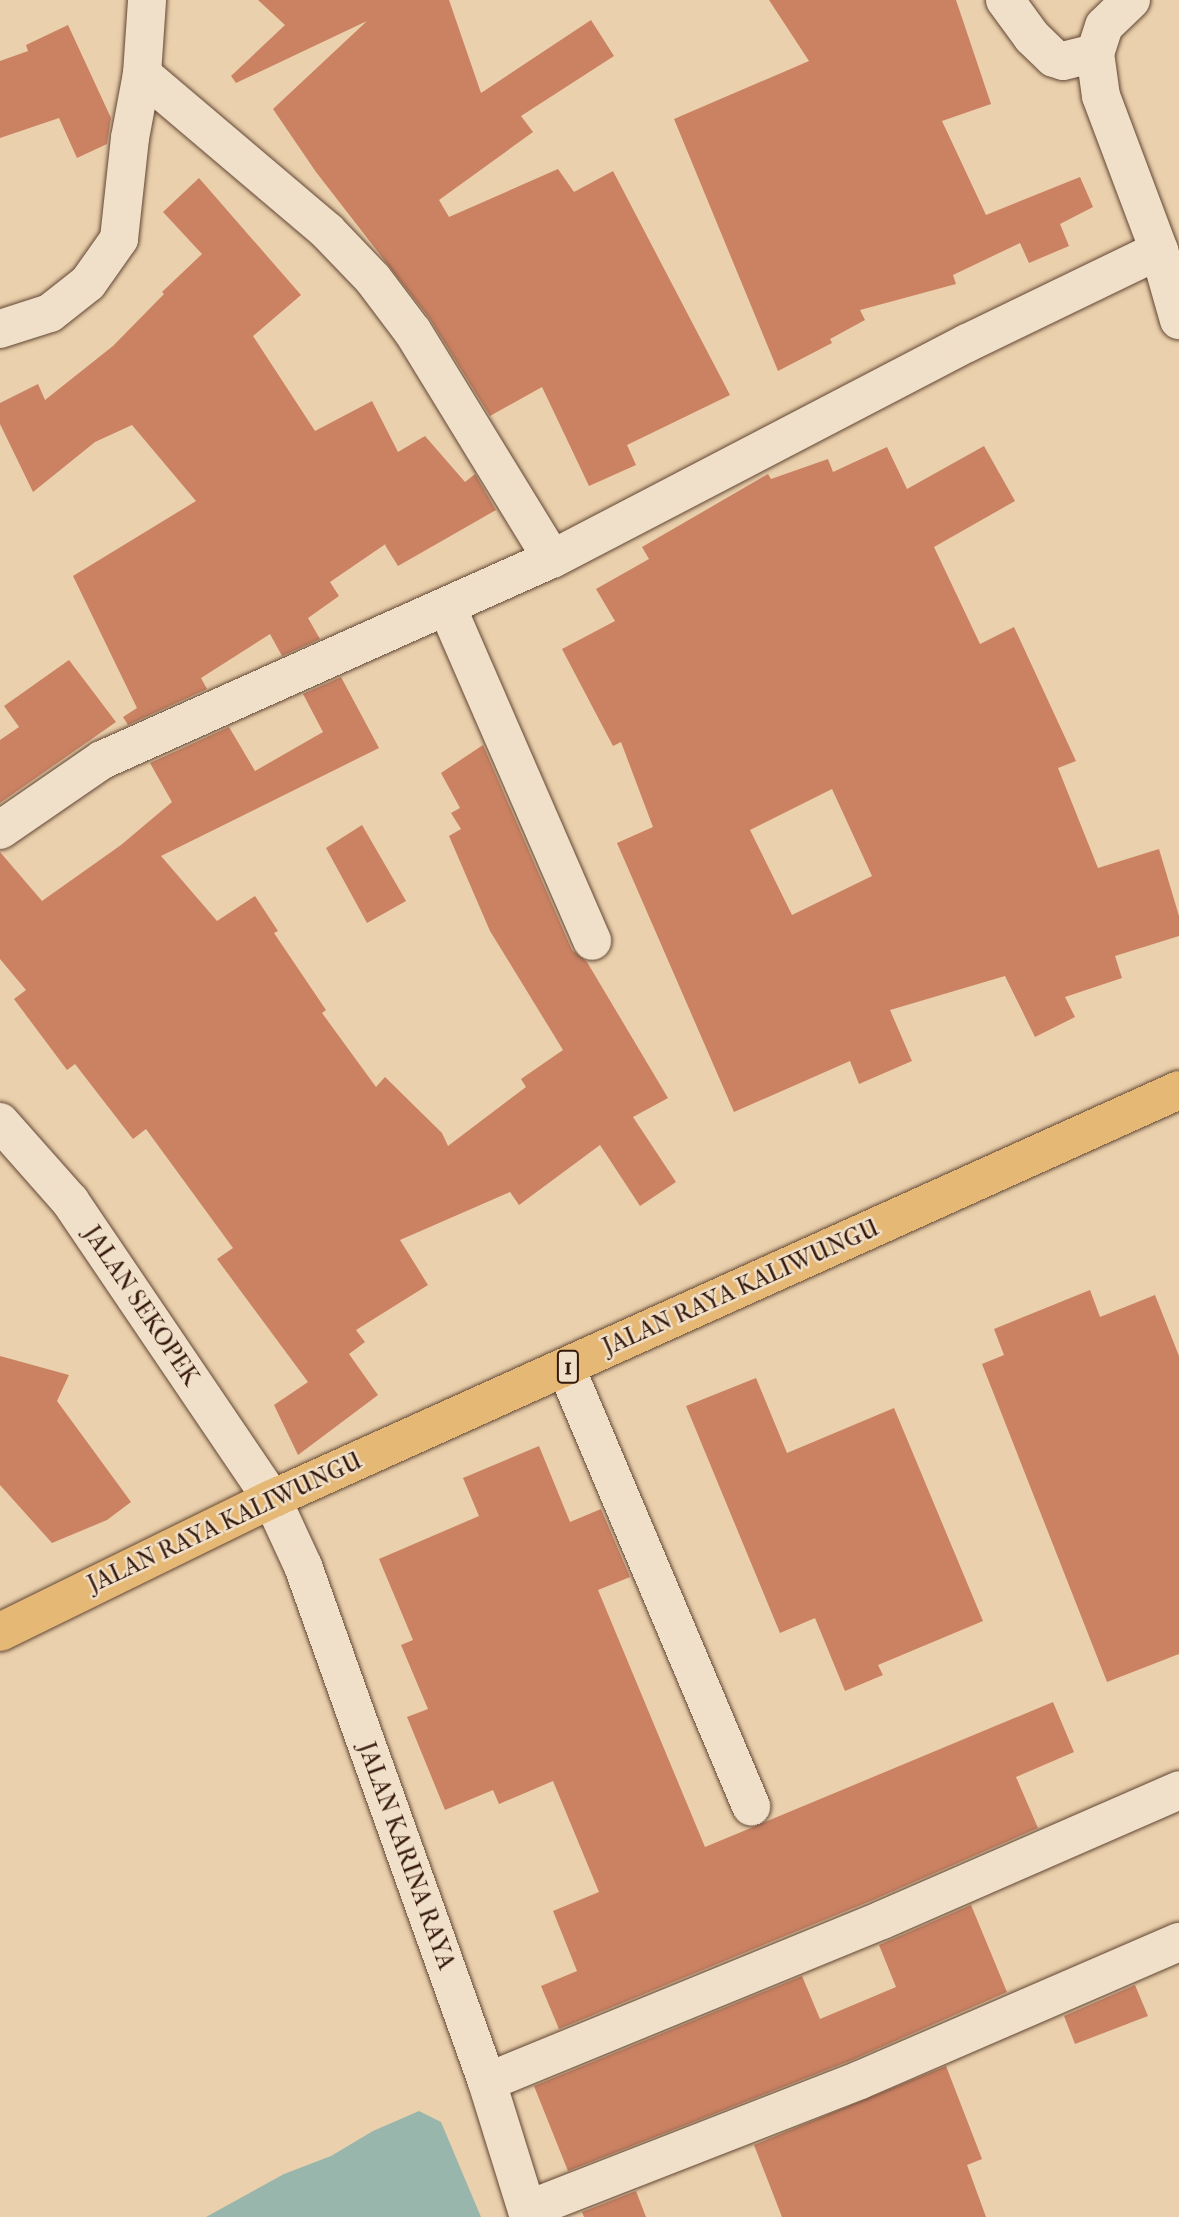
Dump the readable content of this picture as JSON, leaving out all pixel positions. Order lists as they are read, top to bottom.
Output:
{
  "streets": {
    "main road": ["JALAN RAYA KALIWUNGU", "1"],
    "street": ["JALAN SEKOPEK", "JALAN KARINA RAYA"]
  },
  "crossings": [
    ["JALAN RAYA KALIWUNGU", "JALAN SEKOPEK"],
    ["JALAN RAYA KALIWUNGU", "JALAN KARINA RAYA"],
    ["JALAN SEKOPEK", "JALAN KARINA RAYA"]
  ]
}
